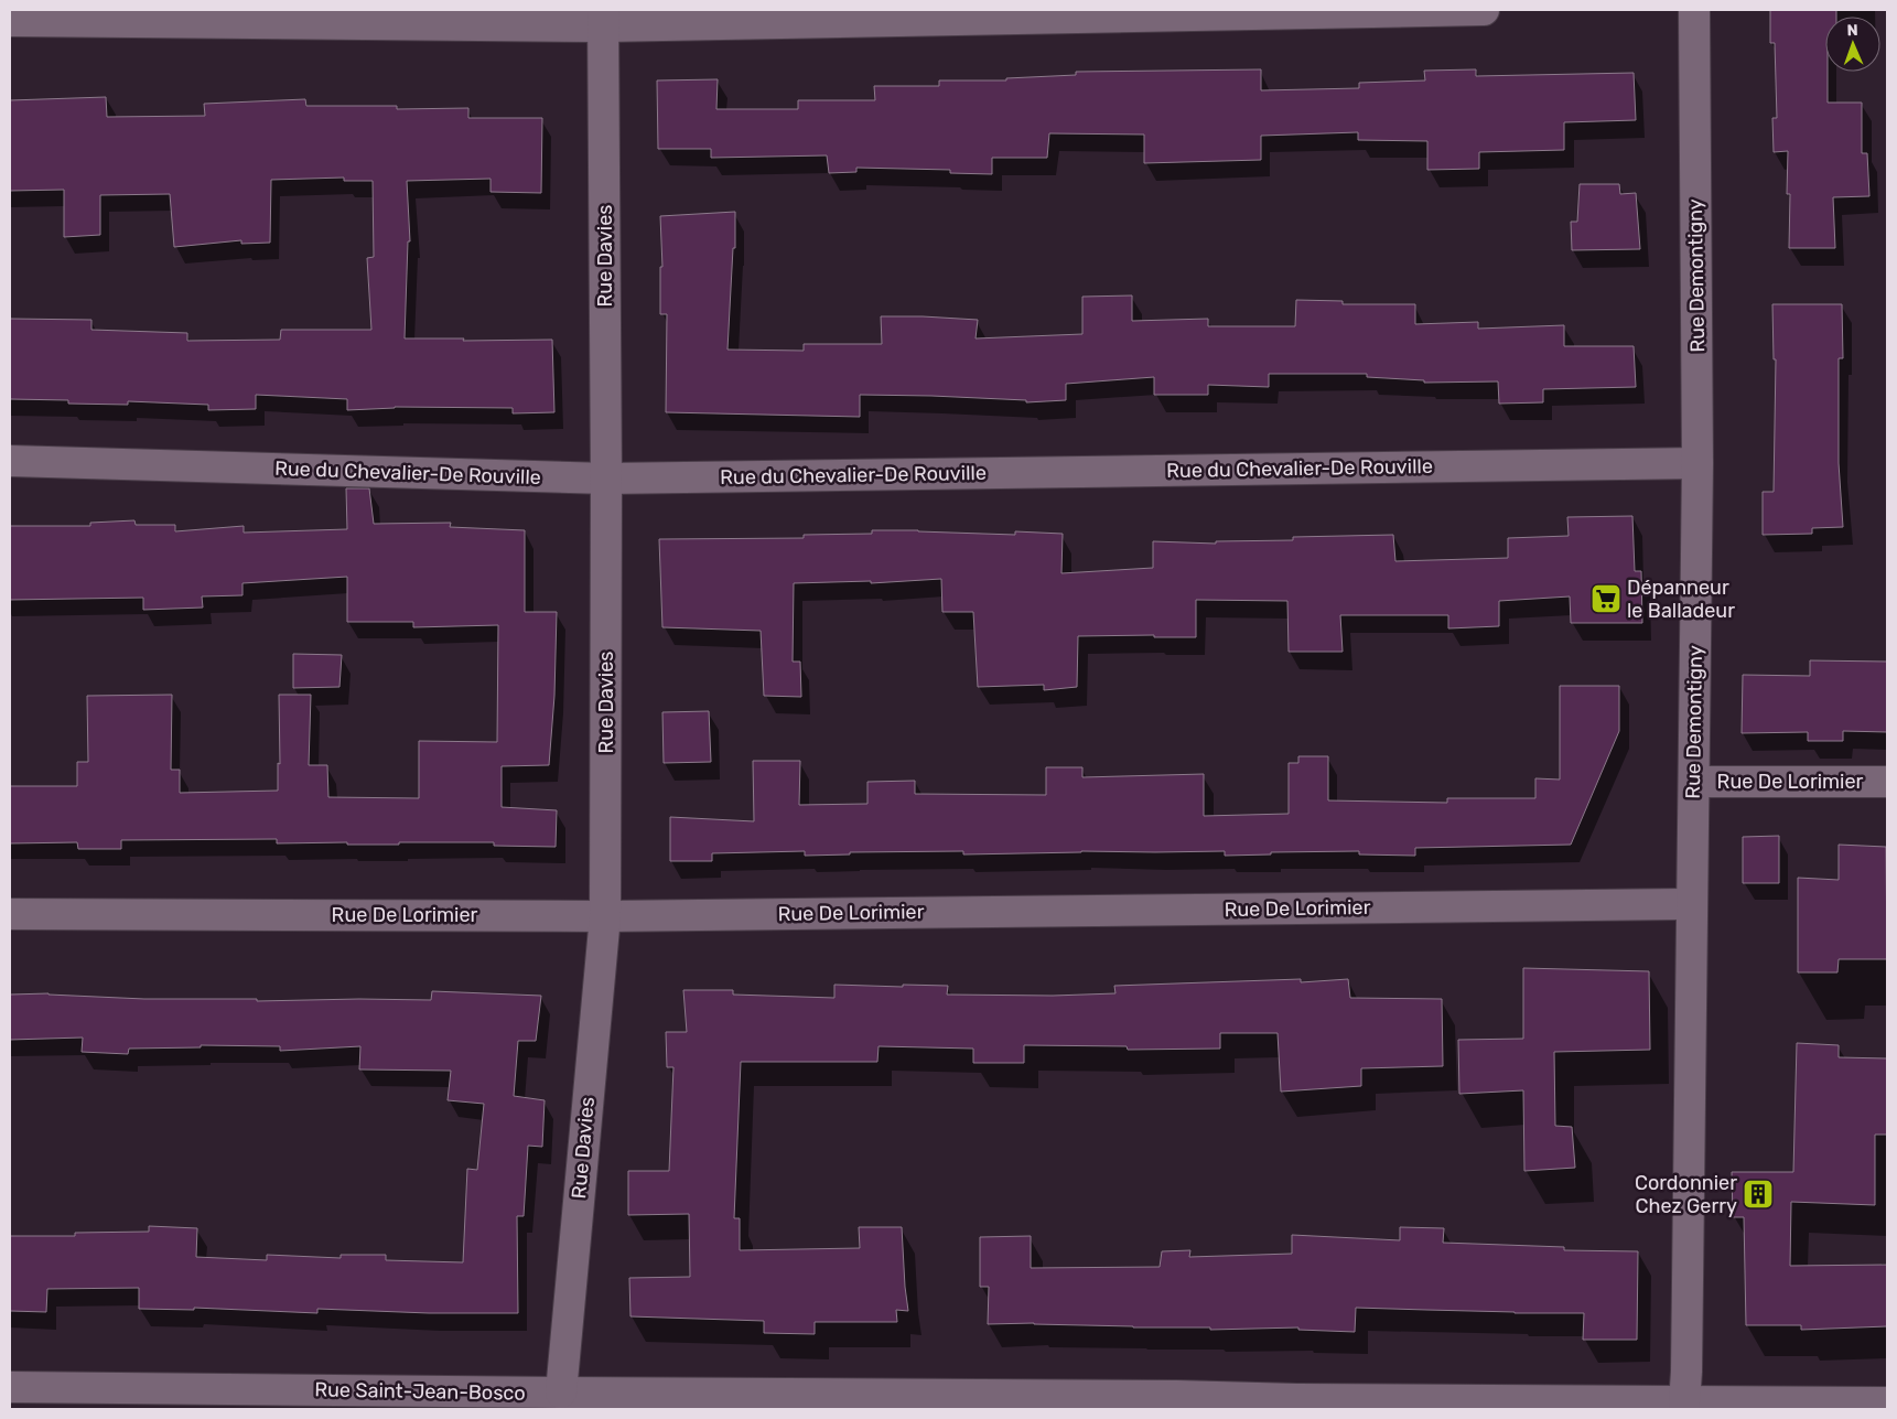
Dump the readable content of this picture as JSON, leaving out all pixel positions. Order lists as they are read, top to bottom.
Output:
{
  "streets": {
    "street": [
      "Rue Davies",
      "Rue Demontigny",
      "Rue du Chevalier-De Rouville",
      "Rue De Lorimier",
      "Rue Saint-Jean-Bosco"
    ]
  },
  "crossings": [
    ["Rue Davies", "Rue du Chevalier-De Rouville"],
    ["Rue Davies", "Rue De Lorimier"],
    ["Rue Davies", "Rue Saint-Jean-Bosco"],
    ["Rue Demontigny", "Rue du Chevalier-De Rouville"],
    ["Rue Demontigny", "Rue De Lorimier"],
    ["Rue Demontigny", "Rue Saint-Jean-Bosco"]
  ],
  "places": {
    "supermarket": ["Dépanneur le Balladeur"],
    "building": ["Cordonnier Chez Gerry"]
  },
  "north": "top"
}
